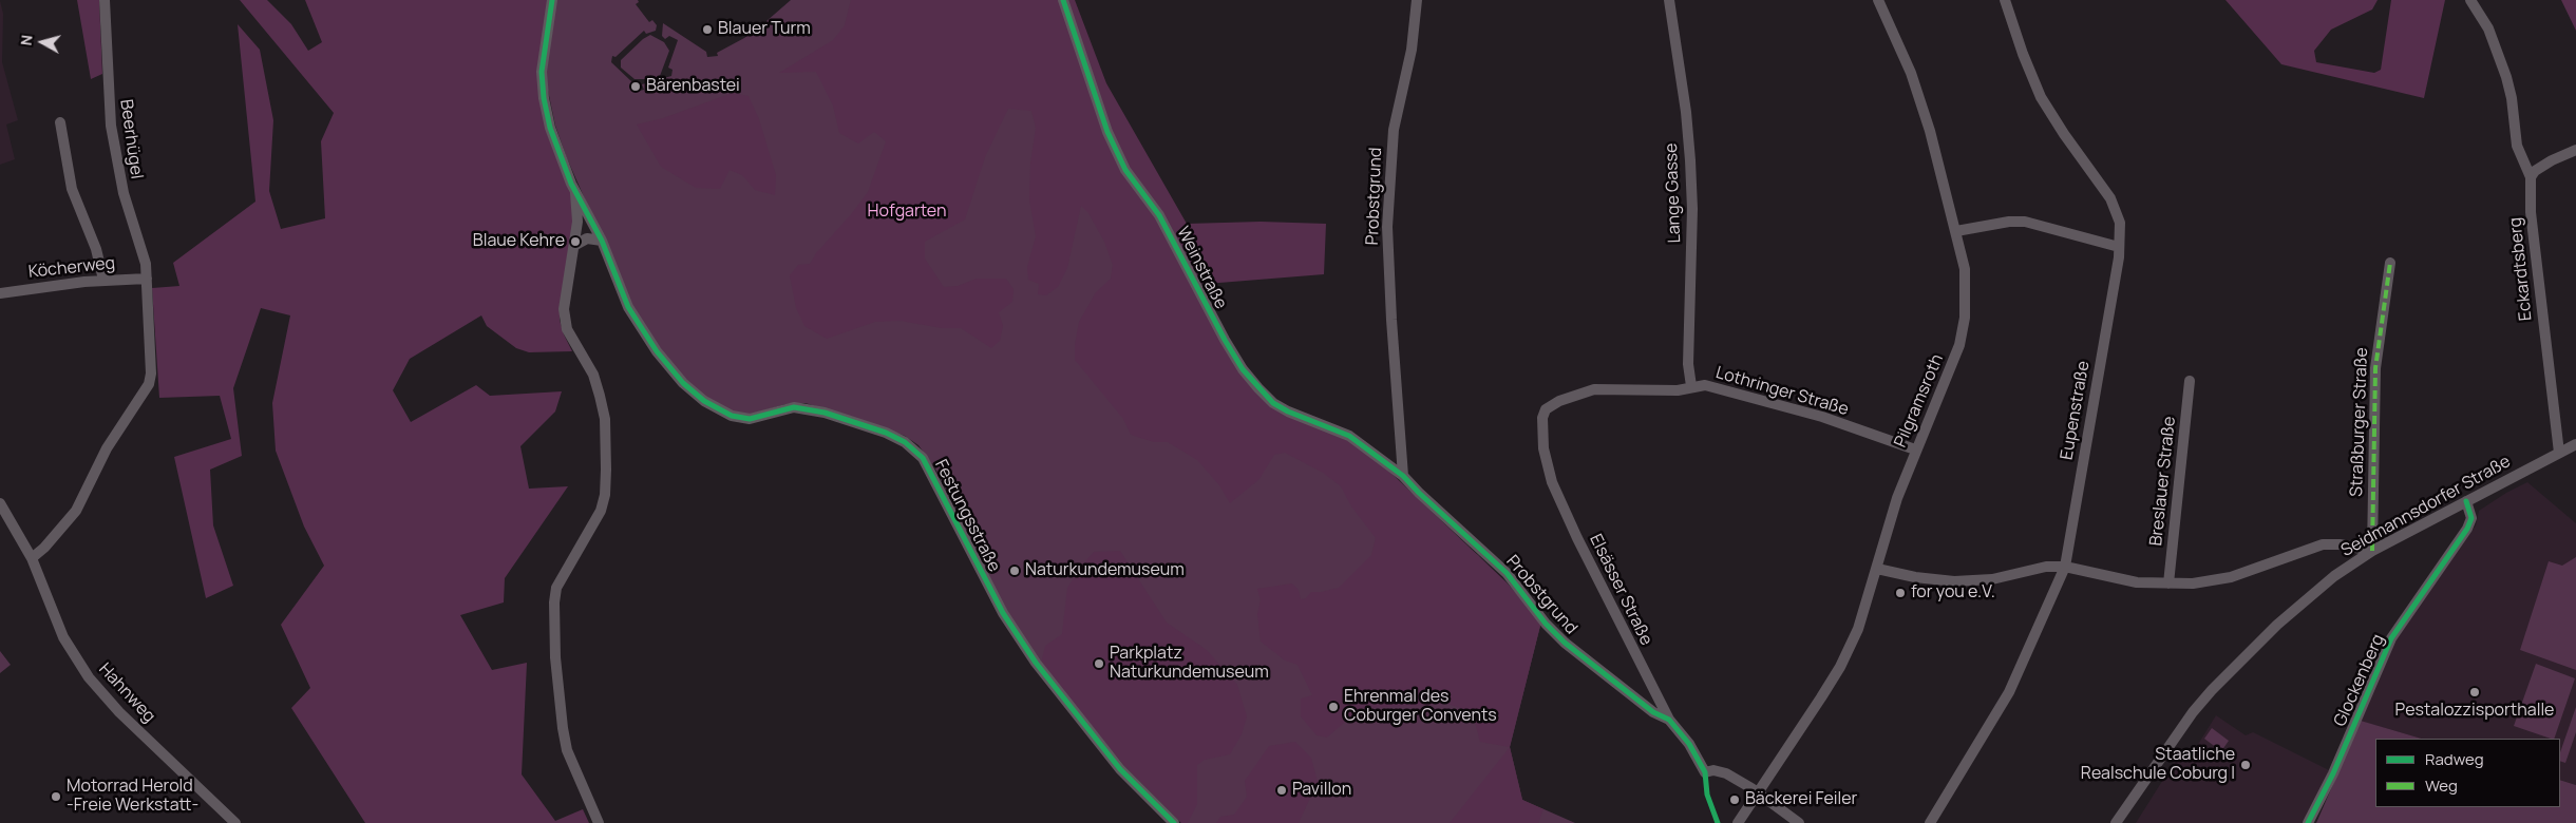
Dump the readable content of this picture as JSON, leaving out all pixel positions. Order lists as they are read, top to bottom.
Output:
{
  "streets": {
    "street": [
      "Beerhügel",
      "Lange Gasse",
      "Probstgrund",
      "Köcherweg",
      "Weinstraße",
      "Eckardtsberg",
      "Lothringer Straße",
      "Pilgramsroth",
      "Eupenstraße",
      "Straßburger Straße",
      "Breslauer Straße",
      "Seidmannsdorfer Straße",
      "Festungsstraße",
      "Elsässer Straße",
      "Glockenberg",
      "Hahnweg"
    ]
  },
  "crossings": [
    ["Beerhügel", "Köcherweg"],
    ["Beerhügel", "Hahnweg"],
    ["Lange Gasse", "Lothringer Straße"],
    ["Probstgrund", "Weinstraße"],
    ["Probstgrund", "Elsässer Straße"],
    ["Eckardtsberg", "Seidmannsdorfer Straße"],
    ["Lothringer Straße", "Pilgramsroth"],
    ["Lothringer Straße", "Elsässer Straße"],
    ["Pilgramsroth", "Elsässer Straße"],
    ["Straßburger Straße", "Seidmannsdorfer Straße"],
    ["Seidmannsdorfer Straße", "Glockenberg"]
  ],
  "parks": ["Hofgarten"],
  "places": [
    "Blauer Turm",
    "Bärenbastei",
    "Blaue Kehre",
    "Naturkundemuseum",
    "for you e.V.",
    "Parkplatz Naturkundemuseum",
    "Pestalozzisporthalle",
    "Ehrenmal des Coburger Convents",
    "Staatliche Realschule Coburg I",
    "Pavillon",
    "Motorrad Herold -Freie Werkstatt-",
    "Bäckerei Feiler"
  ],
  "legend": ["Radweg", "Weg"],
  "north": "left"
}
